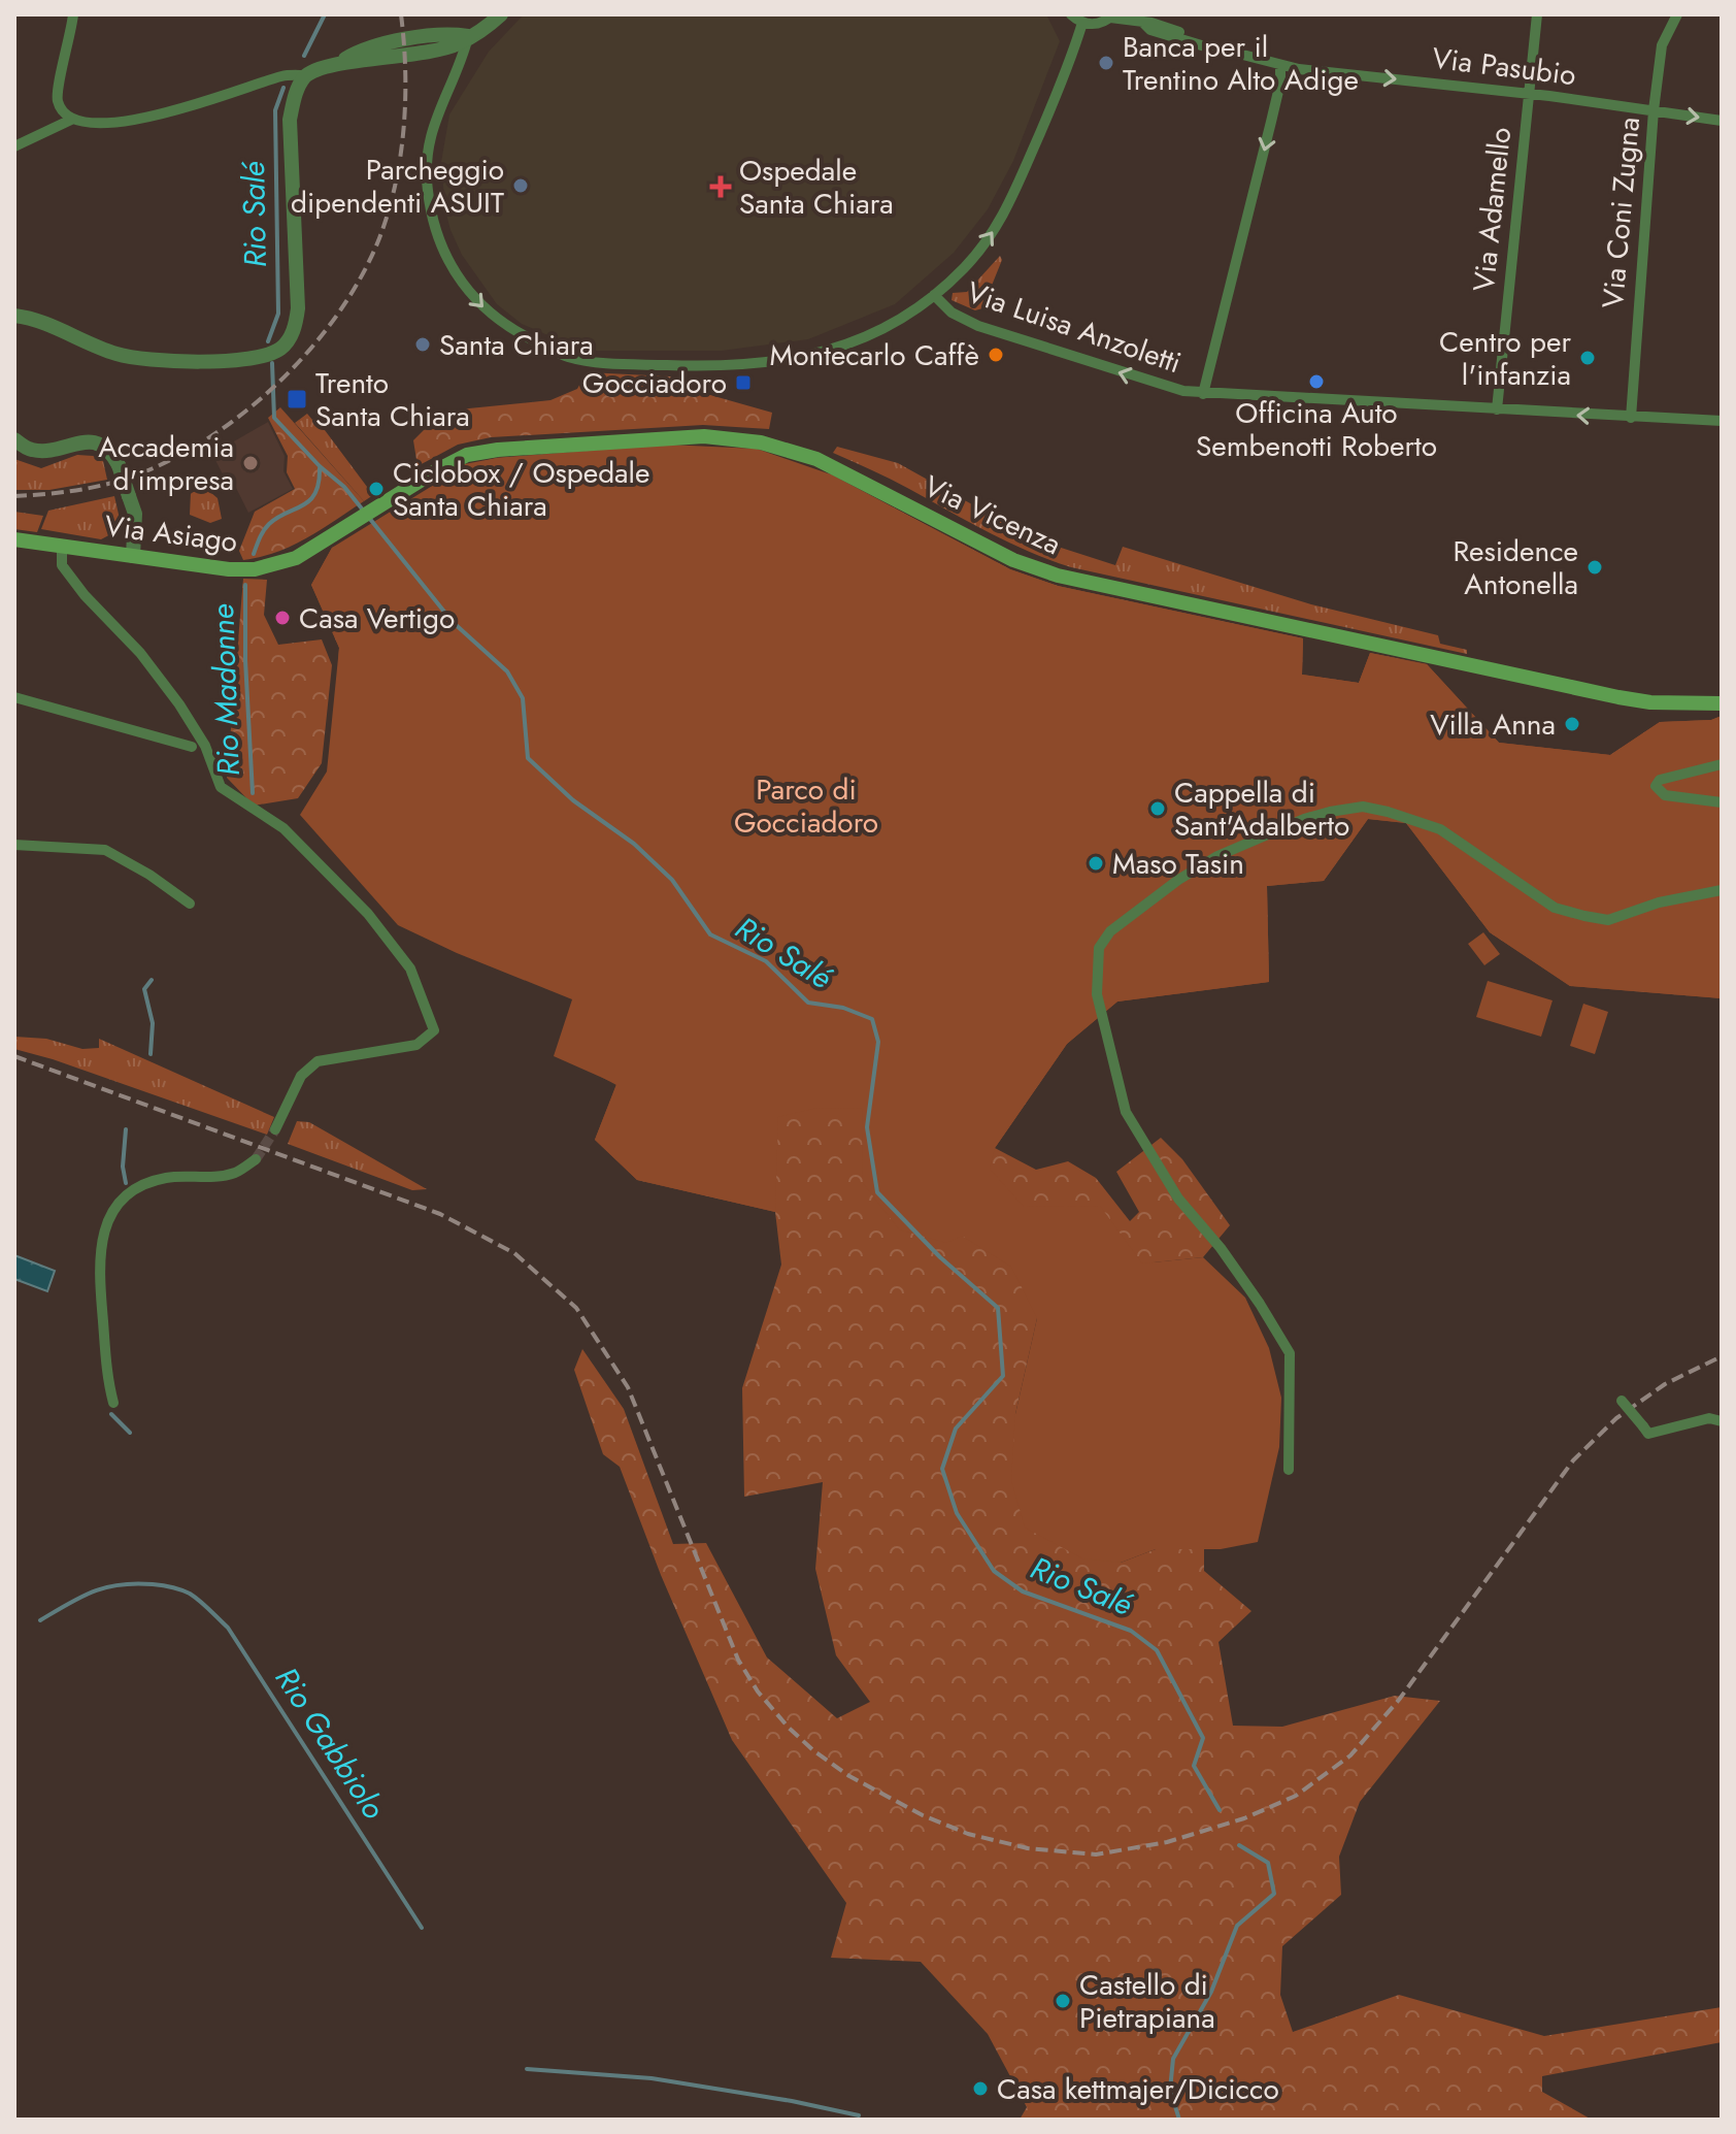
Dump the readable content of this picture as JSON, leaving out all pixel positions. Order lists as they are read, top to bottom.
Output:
{
  "streets": {
    "main road": ["Via Vicenza", "Via Asiago"],
    "street": [
      "Via Pasubio",
      "Via Adamello",
      "Via Coni Zugna",
      "Via Luisa Anzoletti"
    ]
  },
  "crossings": [
    ["Via Pasubio", "Via Adamello"],
    ["Via Pasubio", "Via Coni Zugna"],
    ["Via Adamello", "Via Luisa Anzoletti"],
    ["Via Coni Zugna", "Via Luisa Anzoletti"],
    ["Via Vicenza", "Via Asiago"]
  ],
  "one_way": ["Via Pasubio", "Via Luisa Anzoletti"],
  "water": ["Rio Salé", "Rio Madonne", "Rio Gabbiolo"],
  "parks": ["Parco di Gocciadoro"],
  "places": {
    "other": [
      "Banca per il Trentino Alto Adige",
      "Parcheggio dipendenti ASUIT",
      "Santa Chiara",
      "Montecarlo Caffè",
      "Centro per l'infanzia",
      "Officina Auto Sembenotti Roberto",
      "Accademia d'impresa",
      "Ciclobox / Ospedale Santa Chiara",
      "Residence Antonella",
      "Casa Vertigo",
      "Villa Anna",
      "Cappella di Sant'Adalberto",
      "Maso Tasin",
      "Castello di Pietrapiana",
      "Casa kettmajer/Dicicco"
    ],
    "health": ["Ospedale Santa Chiara"],
    "transit": ["Gocciadoro", "Trento Santa Chiara"]
  }
}
